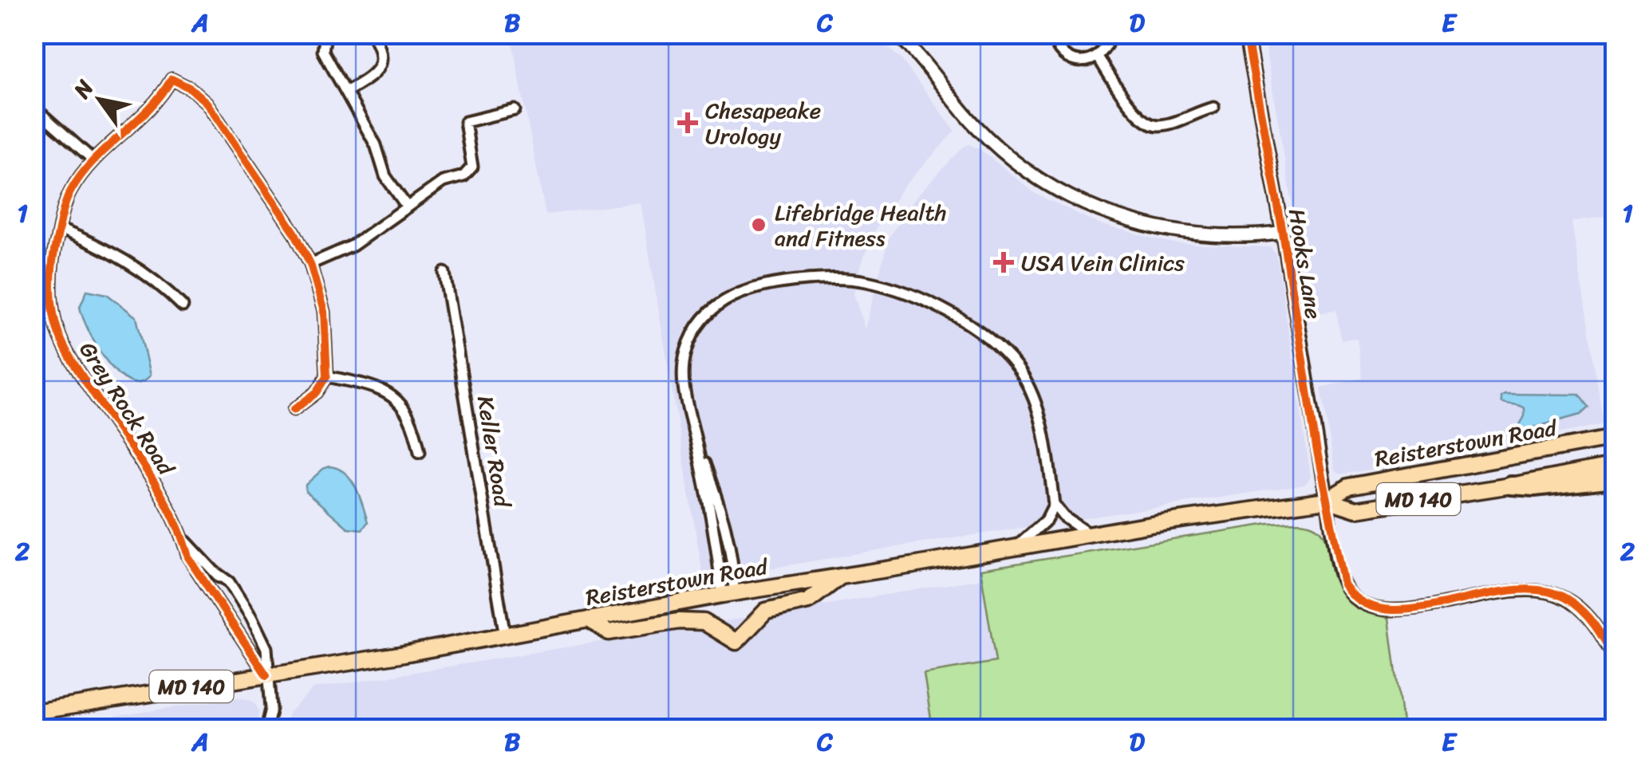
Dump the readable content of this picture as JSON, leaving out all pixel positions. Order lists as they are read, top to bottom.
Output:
{
  "streets": {
    "main road": ["Reisterstown Road", "MD 140"],
    "street": ["Hooks Lane", "Grey Rock Road", "Keller Road"]
  },
  "crossings": [
    ["Hooks Lane", "Reisterstown Road"],
    ["Grey Rock Road", "Reisterstown Road"],
    ["Reisterstown Road", "Keller Road"]
  ],
  "places": {
    "health": ["Chesapeake Urology", "USA Vein Clinics"],
    "other": ["Lifebridge Health and Fitness"]
  },
  "north": "top left",
  "grid": {
    "columns": [
      "A",
      "B",
      "C",
      "D",
      "E"
    ],
    "rows": ["1", "2"]
  }
}
